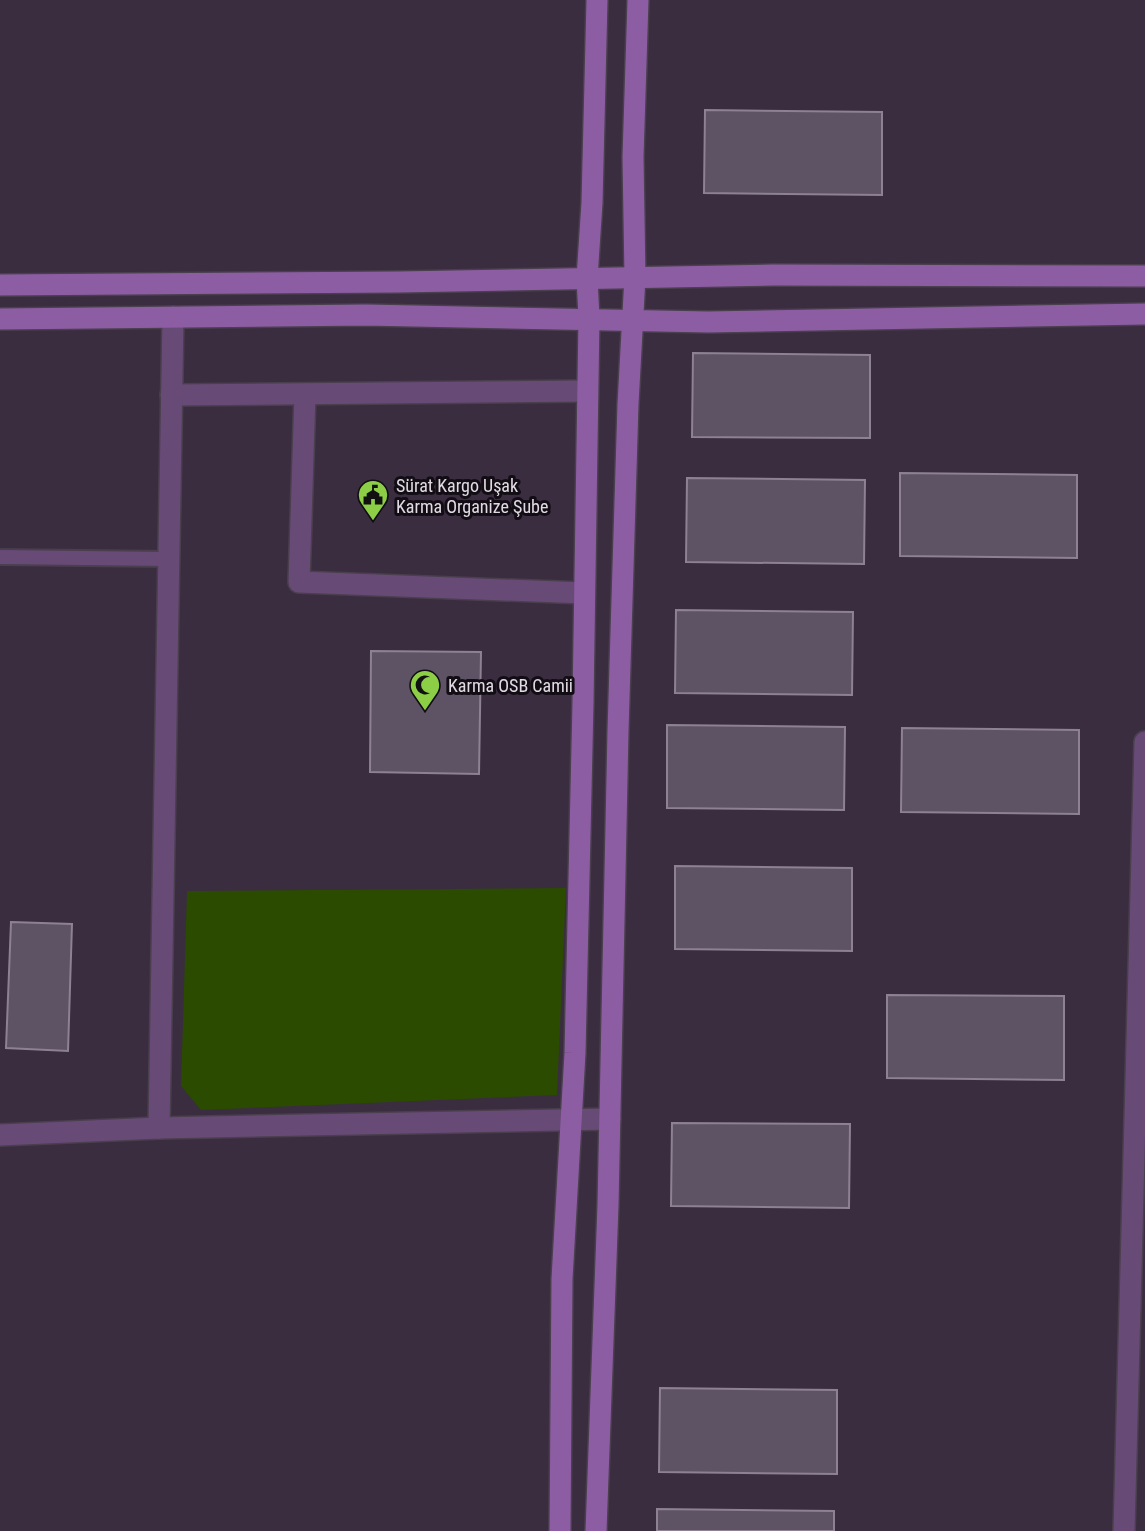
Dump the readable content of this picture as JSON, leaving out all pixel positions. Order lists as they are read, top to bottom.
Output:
{
  "places": {
    "public building": ["Sürat Kargo Uşak Karma Organize Şube"],
    "mosque": ["Karma OSB Camii"]
  }
}
